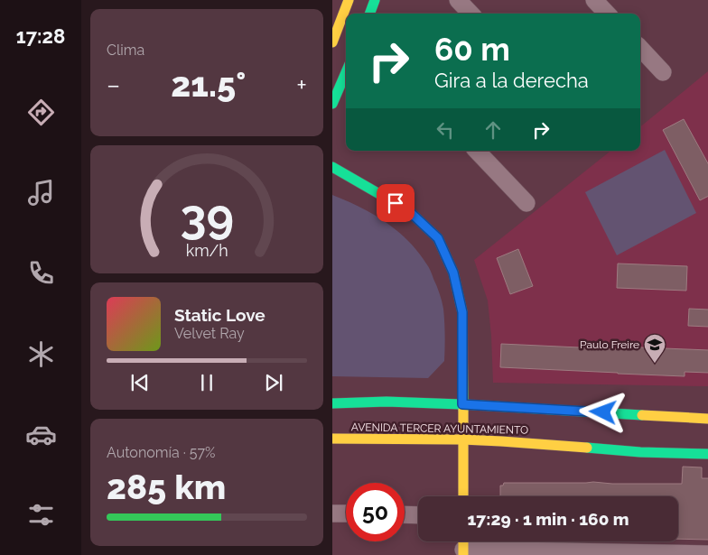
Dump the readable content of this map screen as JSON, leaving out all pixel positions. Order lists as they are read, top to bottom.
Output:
{
  "streets": {
    "main road": ["AVENIDA TERCER AYUNTAMIENTO"]
  },
  "places": {
    "school or university": ["Paulo Freire"]
  },
  "page": {
    "tabs": "17:28",
    "tile": [
      "Clima",
      ["Autonomía · 57%", "285 km"]
    ],
    "turn": ["60 m", "Gira a la derecha"],
    "heat": ["−", "21.5°", "+"],
    "song": ["Static Love", "Velvet Ray"],
    "limit": "50",
    "trip": "17:29 · 1 min · 160 m",
    "gauge": ["39", "km/h"]
  }
}
